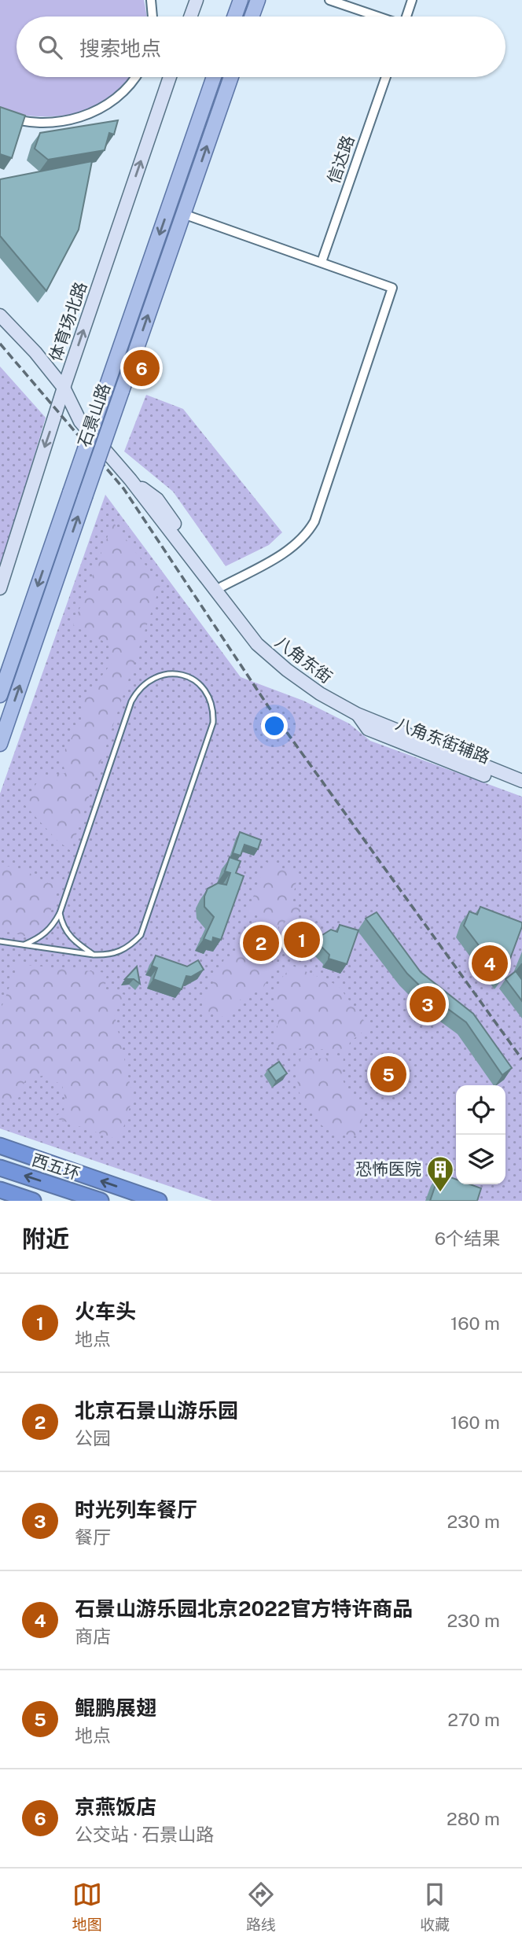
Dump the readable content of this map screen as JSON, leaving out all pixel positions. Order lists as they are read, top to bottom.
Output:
{
  "streets": {
    "highway": ["西五环"],
    "main road": ["石景山路"],
    "street": ["信达路", "体育场北路", "八角东街"]
  },
  "crossings": [
    ["体育场北路", "八角东街"]
  ],
  "places": {
    "building": ["恐怖医院"]
  },
  "page": {
    "search": "搜索地点",
    "pins": [
      "6",
      "1",
      "2",
      "4",
      "3",
      "5"
    ],
    "heading": ["附近", "6个结果"],
    "list": [
      {
        "mark": "1",
        "name": "火车头",
        "note": "地点",
        "value": "160 m"
      },
      {
        "mark": "2",
        "name": "北京石景山游乐园",
        "note": "公园",
        "value": "160 m"
      },
      {
        "mark": "3",
        "name": "时光列车餐厅",
        "note": "餐厅",
        "value": "230 m"
      },
      {
        "mark": "4",
        "name": "石景山游乐园北京2022官方特许商品",
        "note": "商店",
        "value": "230 m"
      },
      {
        "mark": "5",
        "name": "鲲鹏展翅",
        "note": "地点",
        "value": "270 m"
      },
      {
        "mark": "6",
        "name": "京燕饭店",
        "note": "公交站 · 石景山路",
        "value": "280 m"
      }
    ],
    "nav": ["地图", "路线", "收藏"]
  }
}
